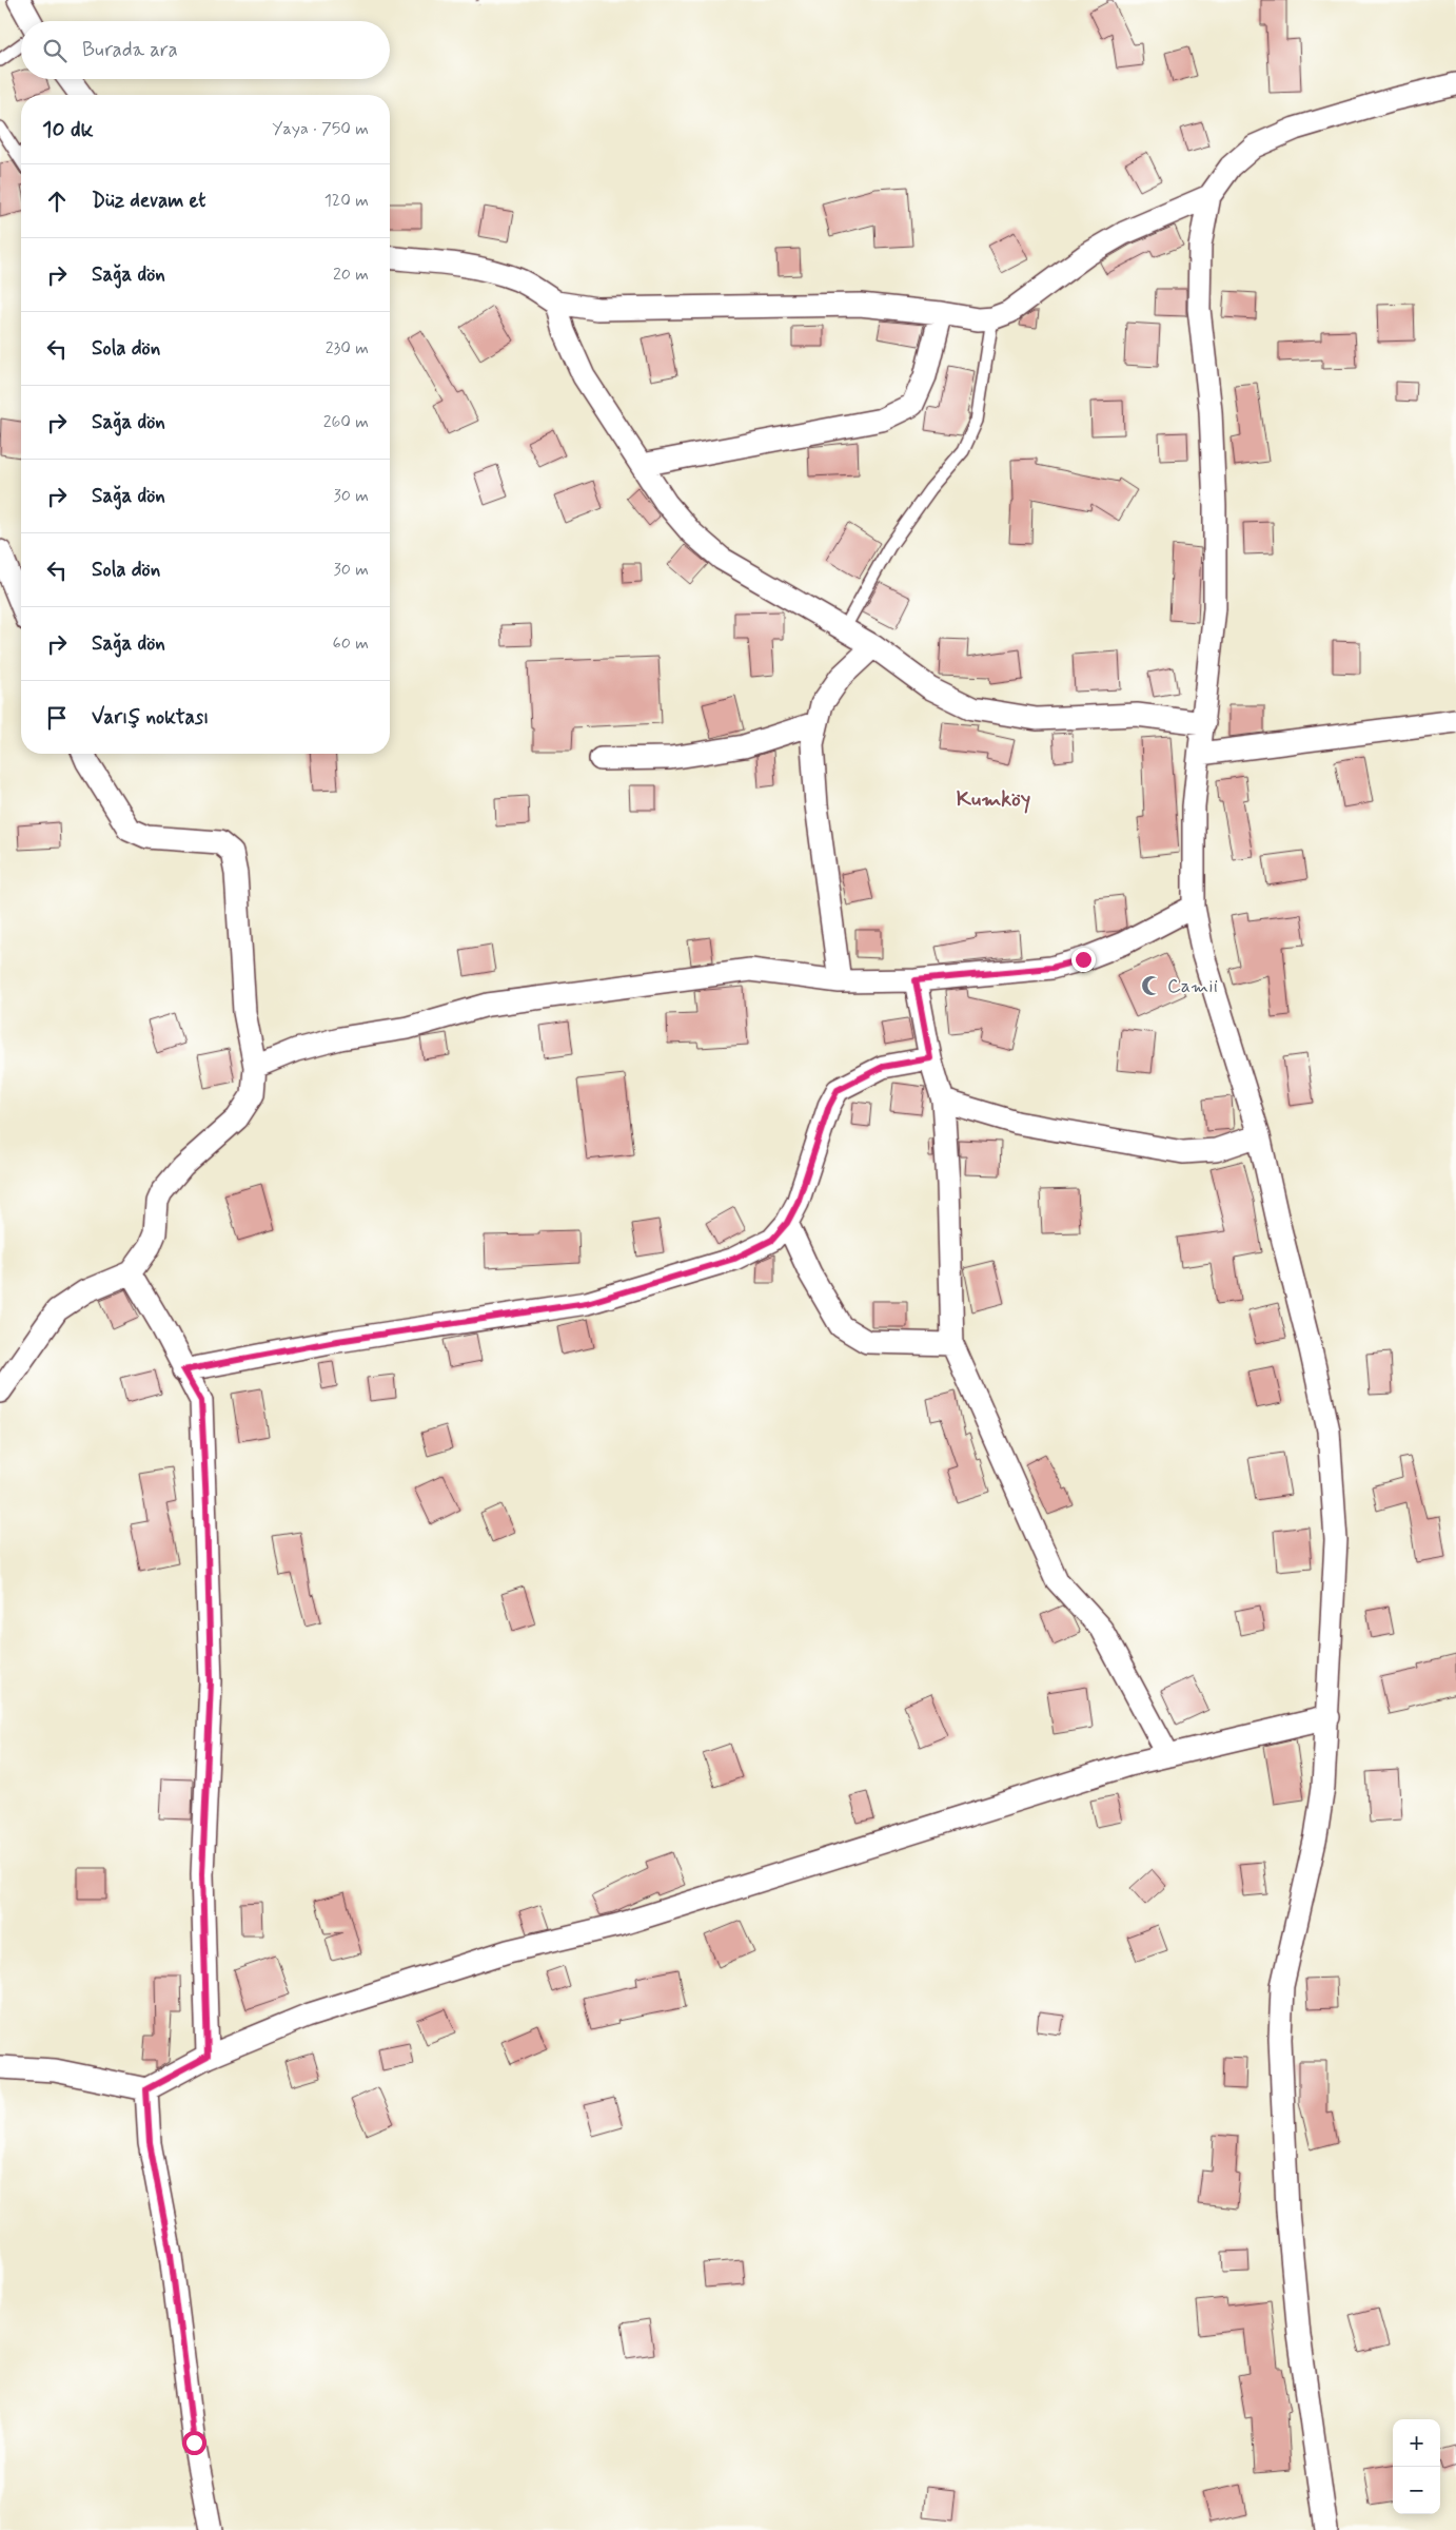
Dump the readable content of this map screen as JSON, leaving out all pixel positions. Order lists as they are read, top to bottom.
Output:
{
  "districts": ["Kumköy"],
  "places": {
    "mosque": ["Camii"]
  },
  "page": {
    "search": "Burada ara",
    "heading": ["10 dk", "Yaya · 750 m"],
    "list": [
      ["Düz devam et", "120 m"],
      ["Sağa dön", "20 m"],
      ["Sola dön", "230 m"],
      ["Sağa dön", "260 m"],
      ["Sağa dön", "30 m"],
      ["Sola dön", "30 m"],
      ["Sağa dön", "60 m"],
      "Varış noktası"
    ],
    "map_buttons": ["+", "−"]
  }
}
